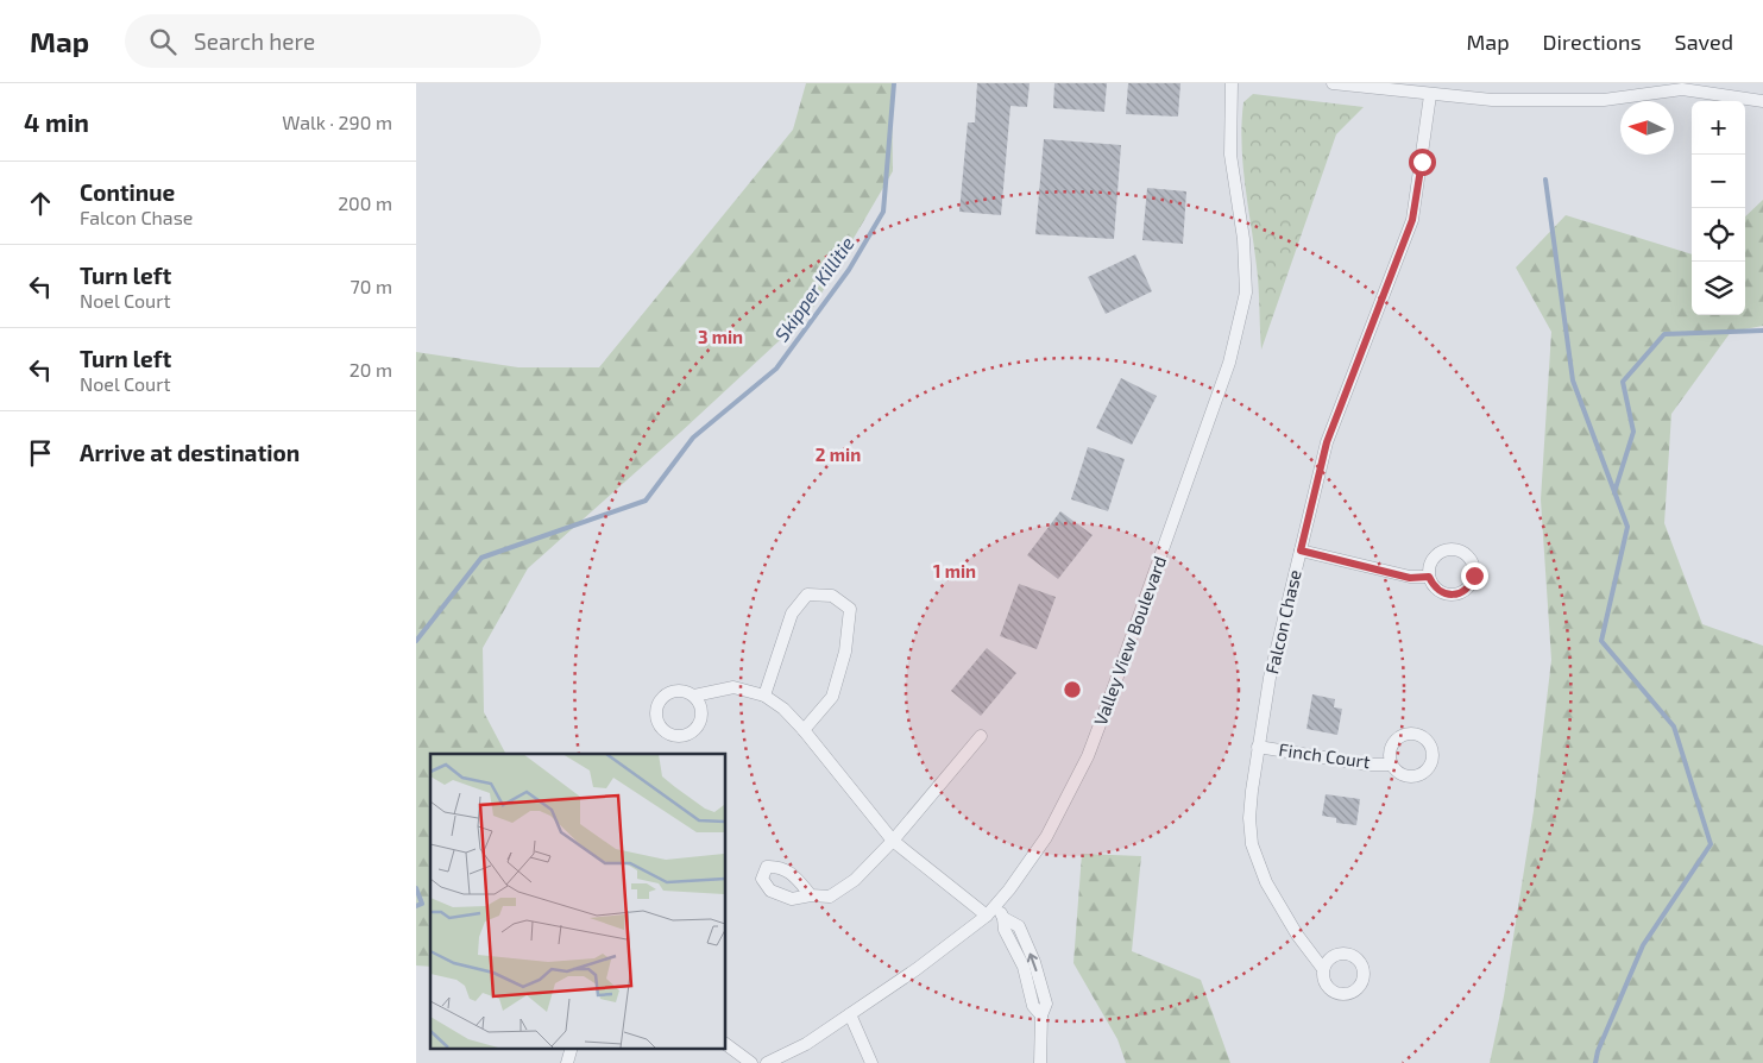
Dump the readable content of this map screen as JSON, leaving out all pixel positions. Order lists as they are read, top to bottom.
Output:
{
  "streets": {
    "street": ["Falcon Chase", "Valley View Boulevard", "Finch Court"]
  },
  "crossings": [
    ["Falcon Chase", "Finch Court"]
  ],
  "water": ["Skipper Killitie"],
  "north": "left",
  "page": {
    "header": "Map",
    "search": "Search here",
    "nav": ["Map", "Directions", "Saved"],
    "heading": ["4 min", "Walk · 290 m"],
    "map_buttons": ["+", "−"],
    "list": [
      ["Continue", "Falcon Chase", "200 m"],
      ["Turn left", "Noel Court", "70 m"],
      ["Turn left", "Noel Court", "20 m"],
      "Arrive at destination"
    ]
  },
  "rings": ["3 min", "2 min", "1 min"]
}
